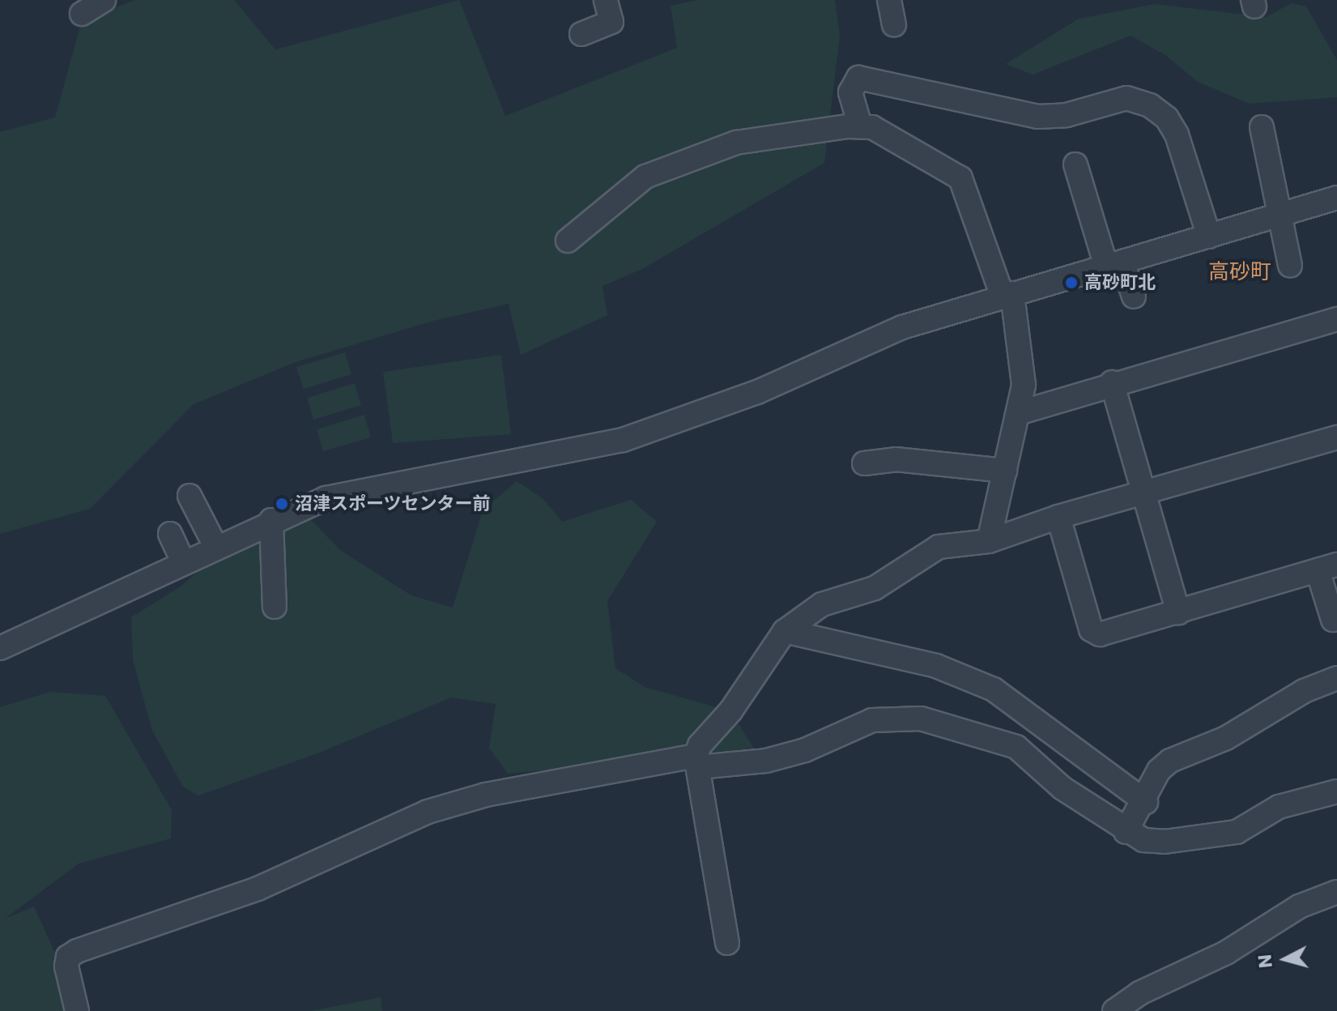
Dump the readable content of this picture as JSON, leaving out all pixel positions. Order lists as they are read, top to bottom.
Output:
{
  "districts": ["高砂町"],
  "places": ["高砂町北", "沼津スポーツセンター前"],
  "north": "left"
}
